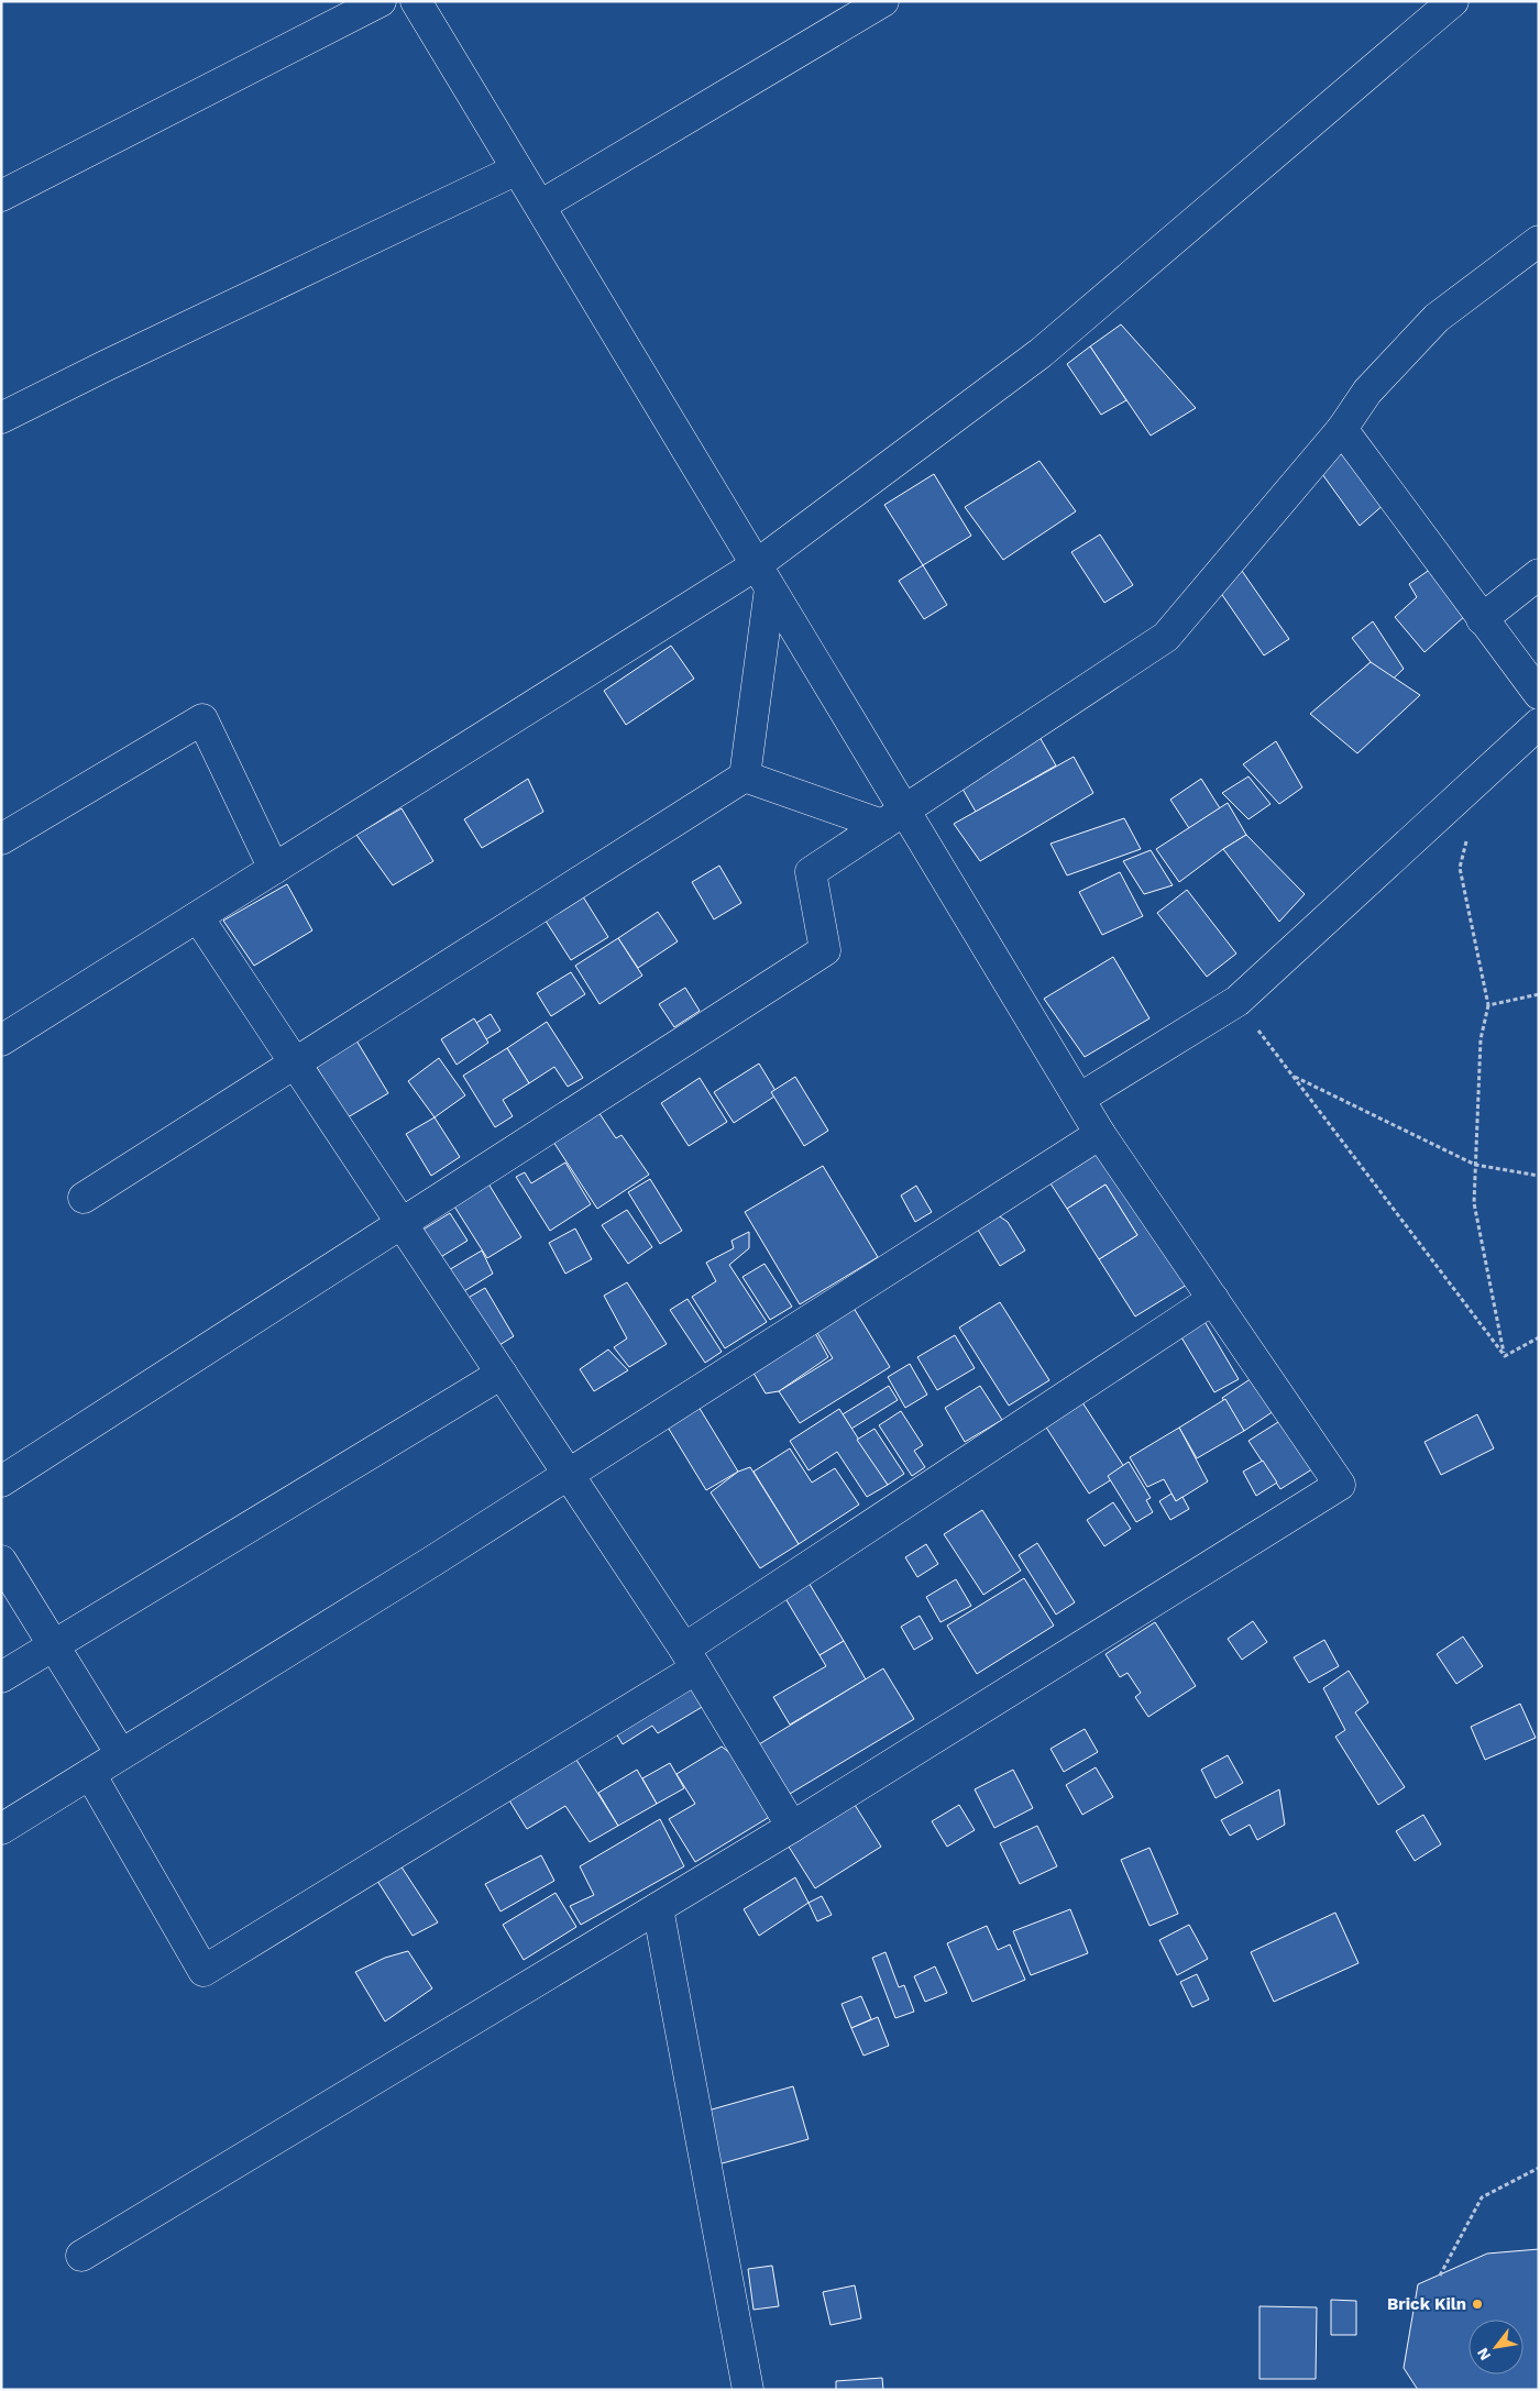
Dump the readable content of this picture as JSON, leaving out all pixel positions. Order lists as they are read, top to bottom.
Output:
{
  "places": ["Brick Kiln"],
  "north": "bottom left"
}
